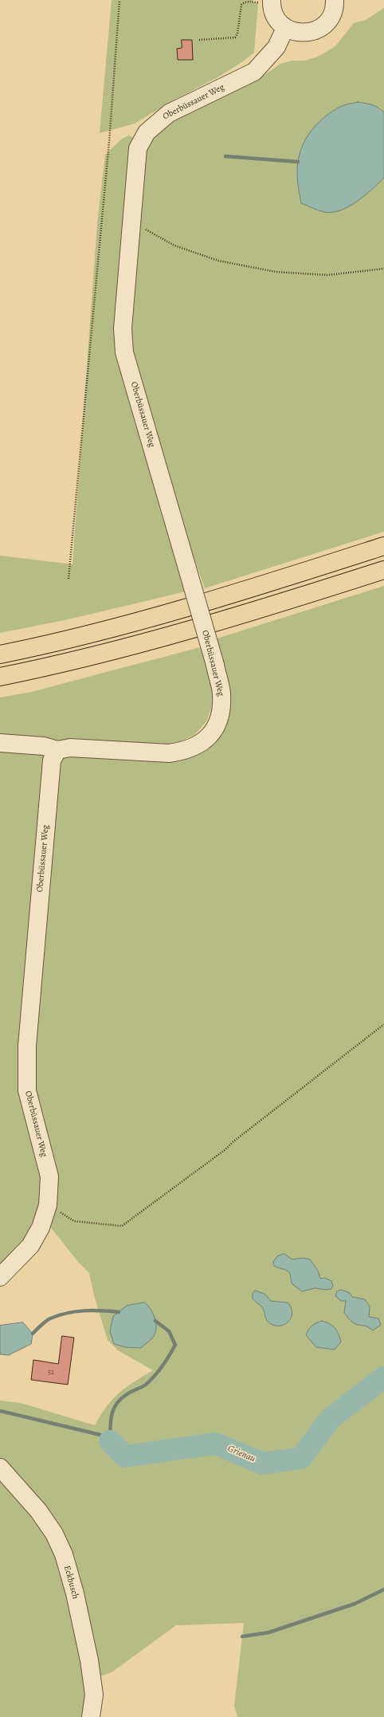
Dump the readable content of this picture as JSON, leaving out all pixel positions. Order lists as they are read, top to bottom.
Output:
{
  "streets": {
    "street": ["Oberbüssauer Weg", "Eckbusch"]
  },
  "water": ["Grienau"],
  "house_numbers": ["52"]
}
